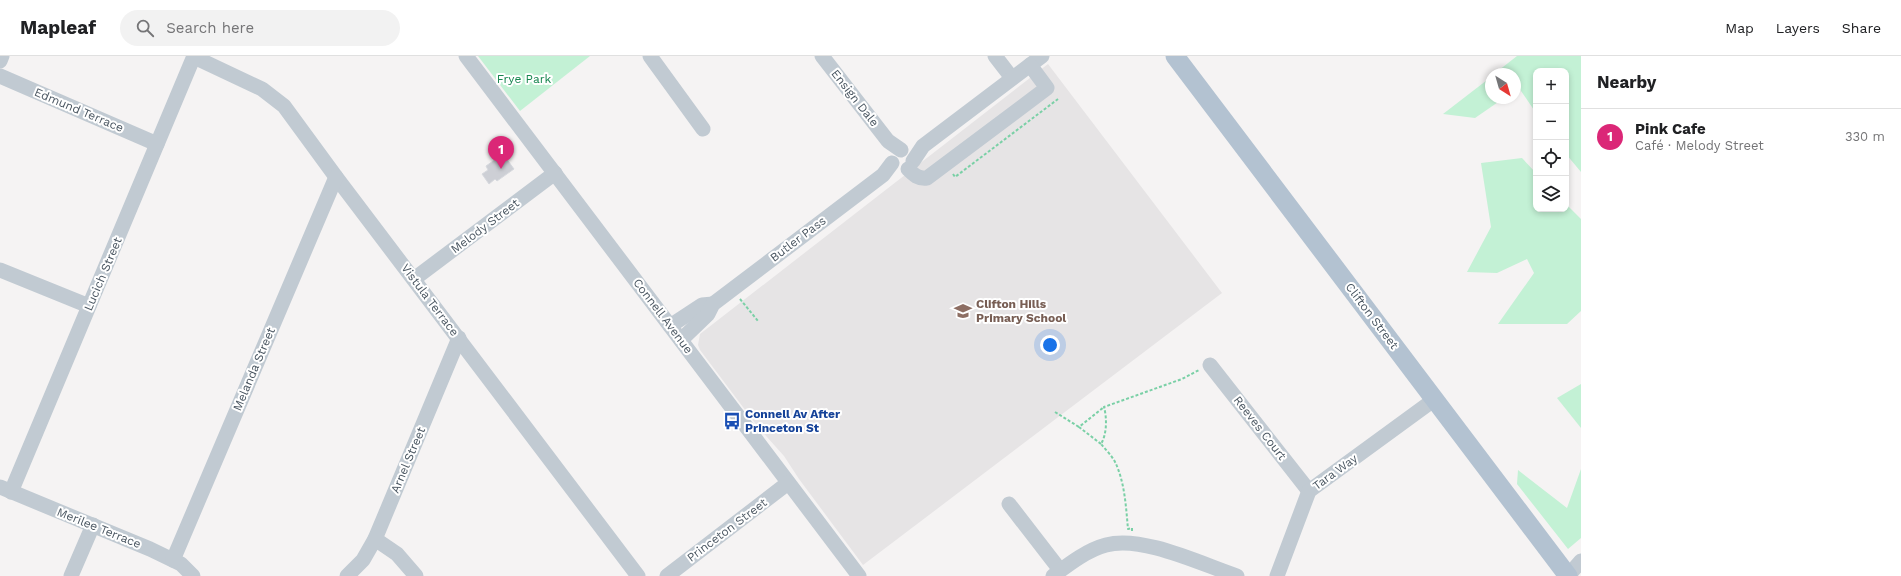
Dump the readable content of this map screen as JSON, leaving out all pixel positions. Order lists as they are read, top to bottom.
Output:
{
  "streets": {
    "main road": ["Clifton Street"],
    "street": [
      "Ensign Dale",
      "Edmund Terrace",
      "Melody Street",
      "Butler Pass",
      "Lucich Street",
      "Vistula Terrace",
      "Connell Avenue",
      "Melanda Street",
      "Reeves Court",
      "Arnel Street",
      "Tara Way",
      "Merilee Terrace",
      "Princeton Street"
    ]
  },
  "crossings": [
    ["Ensign Dale", "Butler Pass"],
    ["Edmund Terrace", "Lucich Street"],
    ["Melody Street", "Vistula Terrace"],
    ["Melody Street", "Connell Avenue"],
    ["Butler Pass", "Connell Avenue"],
    ["Lucich Street", "Vistula Terrace"],
    ["Lucich Street", "Merilee Terrace"],
    ["Vistula Terrace", "Melanda Street"],
    ["Vistula Terrace", "Arnel Street"],
    ["Connell Avenue", "Princeton Street"],
    ["Clifton Street", "Tara Way"],
    ["Melanda Street", "Merilee Terrace"],
    ["Reeves Court", "Tara Way"]
  ],
  "parks": ["Frye Park"],
  "places": {
    "school or university": ["Clifton Hills Primary School"],
    "bus stop": ["Connell Av After Princeton St"]
  },
  "north": "bottom right",
  "page": {
    "header": "Mapleaf",
    "search": "Search here",
    "nav": ["Map", "Layers", "Share"],
    "heading": "Nearby",
    "map_buttons": ["+", "−"],
    "list": [
      {
        "mark": "1",
        "name": "Pink Cafe",
        "note": "Café · Melody Street",
        "value": "330 m"
      }
    ],
    "pins": "1"
  }
}
